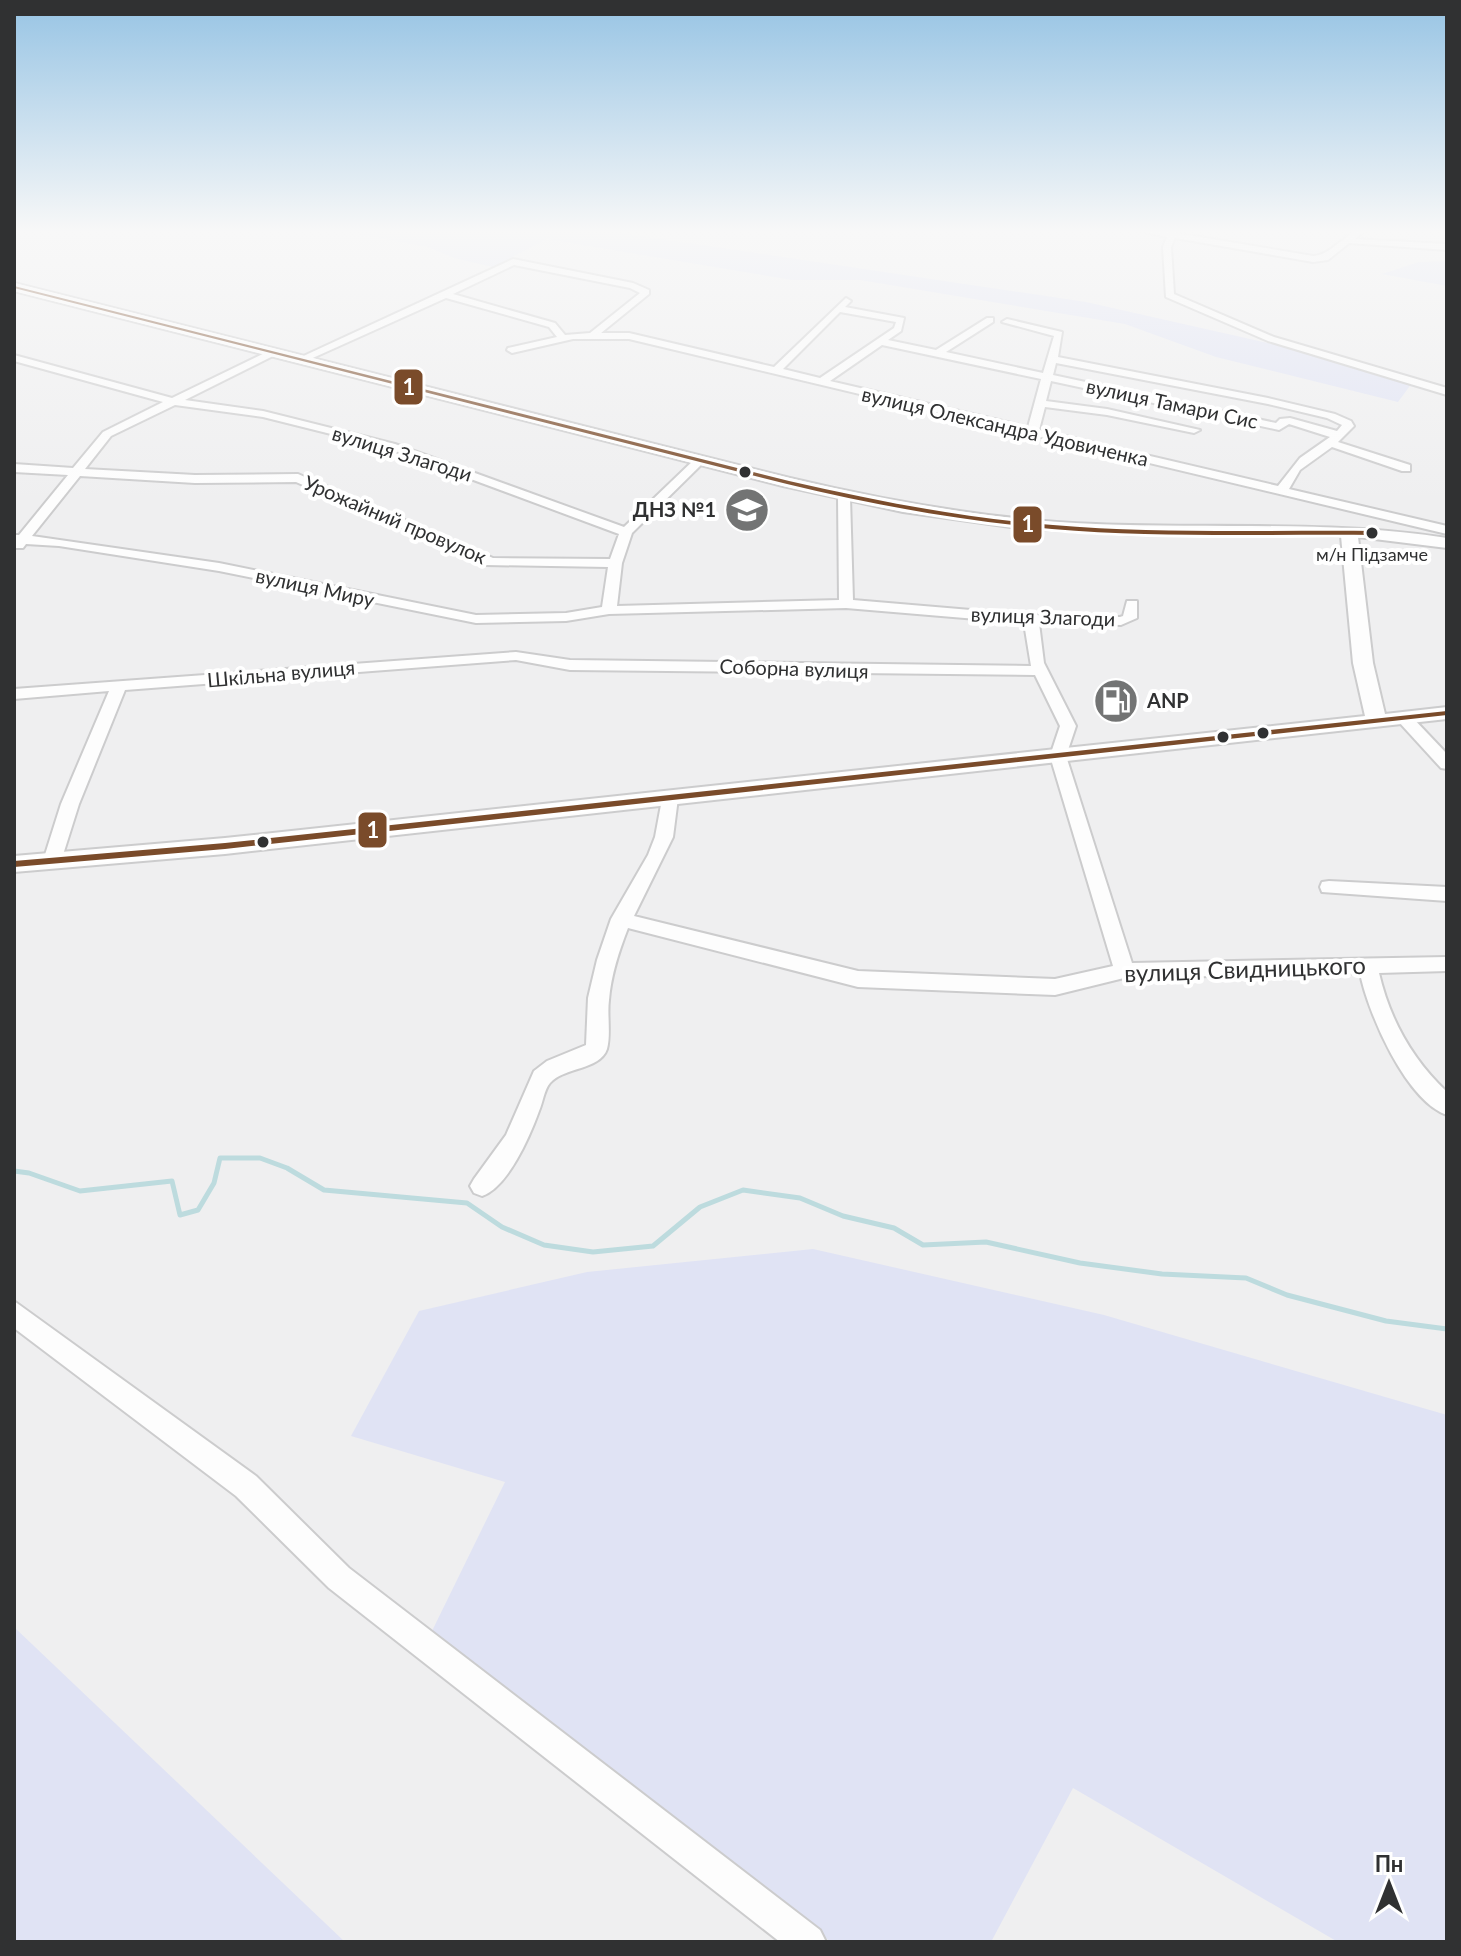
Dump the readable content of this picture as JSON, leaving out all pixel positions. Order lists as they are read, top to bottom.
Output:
{
  "streets": {
    "street": [
      "вулиця Тамари Сис",
      "вулиця Олександра Удовиченка",
      "вулиця Злагоди",
      "Урожайний провулок",
      "вулиця Миру",
      "Соборна вулиця",
      "Шкільна вулиця",
      "вулиця Свидницького"
    ]
  },
  "crossings": [
    ["вулиця Злагоди", "вулиця Миру"],
    ["Соборна вулиця", "Шкільна вулиця"]
  ],
  "places": {
    "school or university": ["ДНЗ №1"],
    "other": ["м/н Підзамче"],
    "fuel station": ["ANP"]
  },
  "lines": ["transit line 1"],
  "north": "top"
}
